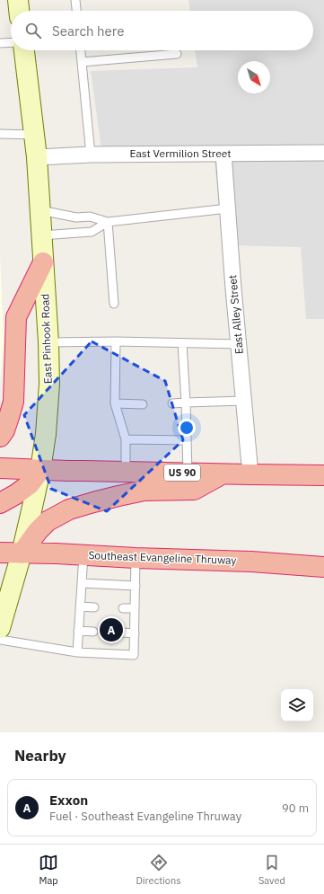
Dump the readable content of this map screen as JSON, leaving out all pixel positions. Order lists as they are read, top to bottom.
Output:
{
  "streets": {
    "highway": ["US 90", "Southeast Evangeline Thruway"],
    "main road": ["East Pinhook Road"],
    "street": ["East Vermilion Street", "East Alley Street"]
  },
  "crossings": [
    ["East Vermilion Street", "East Alley Street"],
    ["East Vermilion Street", "East Pinhook Road"],
    ["East Alley Street", "US 90"],
    ["East Pinhook Road", "US 90"],
    ["East Pinhook Road", "Southeast Evangeline Thruway"]
  ],
  "north": "bottom right",
  "page": {
    "search": "Search here",
    "pins": "A",
    "heading": "Nearby",
    "list": [
      {
        "mark": "A",
        "name": "Exxon",
        "note": "Fuel · Southeast Evangeline Thruway",
        "value": "90 m"
      }
    ],
    "nav": ["Map", "Directions", "Saved"]
  }
}
